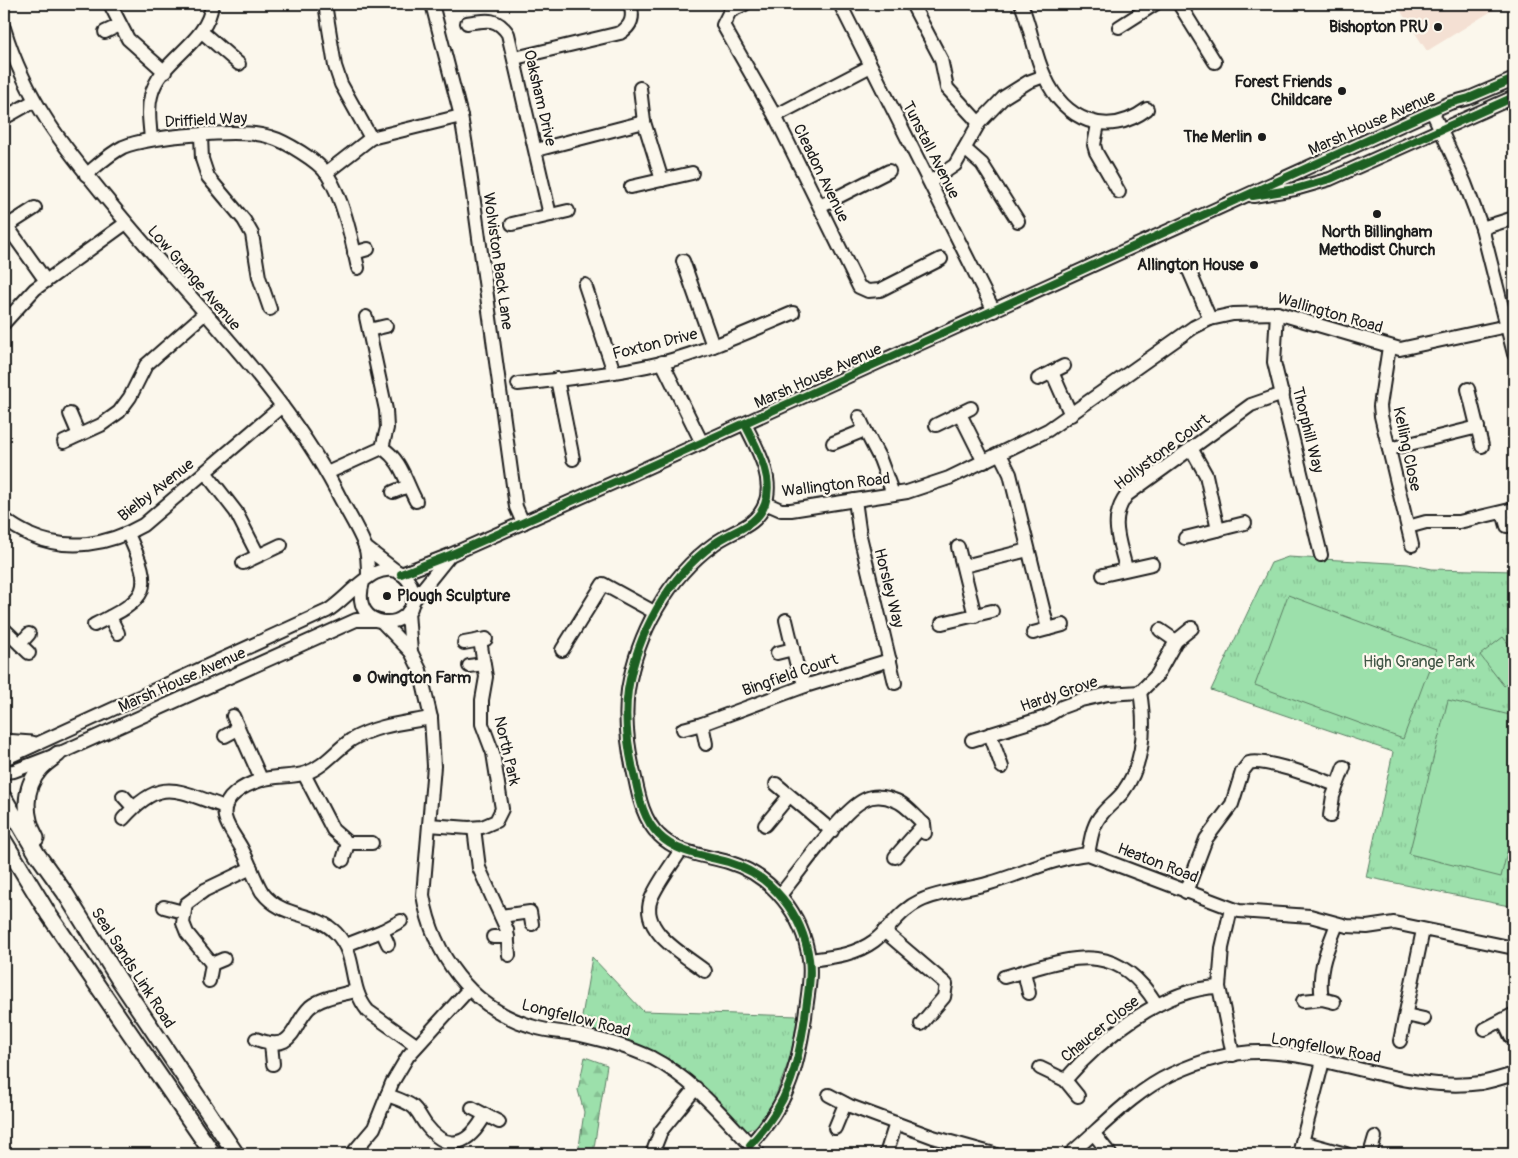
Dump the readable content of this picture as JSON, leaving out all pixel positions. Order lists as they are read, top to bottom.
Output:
{
  "streets": {
    "main road": ["Seal Sands Link Road"],
    "street": [
      "Oaksham Drive",
      "Driffield Way",
      "Marsh House Avenue",
      "Tunstall Avenue",
      "Cleadon Avenue",
      "Wolviston Back Lane",
      "Low Grange Avenue",
      "Wallington Road",
      "Foxton Drive",
      "Thorphill Way",
      "Kelling Close",
      "Hollystone Court",
      "Bielby Avenue",
      "Horsley Way",
      "Bingfield Court",
      "Hardy Grove",
      "North Park",
      "Heaton Road",
      "Longfellow Road",
      "Chaucer Close"
    ]
  },
  "crossings": [
    ["Driffield Way", "Low Grange Avenue"],
    ["Marsh House Avenue", "Tunstall Avenue"],
    ["Marsh House Avenue", "Wolviston Back Lane"],
    ["Marsh House Avenue", "Low Grange Avenue"],
    ["Marsh House Avenue", "Longfellow Road"],
    ["Low Grange Avenue", "Bielby Avenue"],
    ["Low Grange Avenue", "Longfellow Road"],
    ["Wallington Road", "Thorphill Way"],
    ["Wallington Road", "Kelling Close"],
    ["Wallington Road", "Horsley Way"],
    ["Wallington Road", "Longfellow Road"],
    ["Thorphill Way", "Hollystone Court"],
    ["Horsley Way", "Bingfield Court"],
    ["North Park", "Longfellow Road"]
  ],
  "parks": ["High Grange Park"],
  "places": [
    "Bishopton PRU",
    "Forest Friends Childcare",
    "The Merlin",
    "North Billingham Methodist Church",
    "Allington House",
    "Plough Sculpture",
    "Owington Farm"
  ]
}
